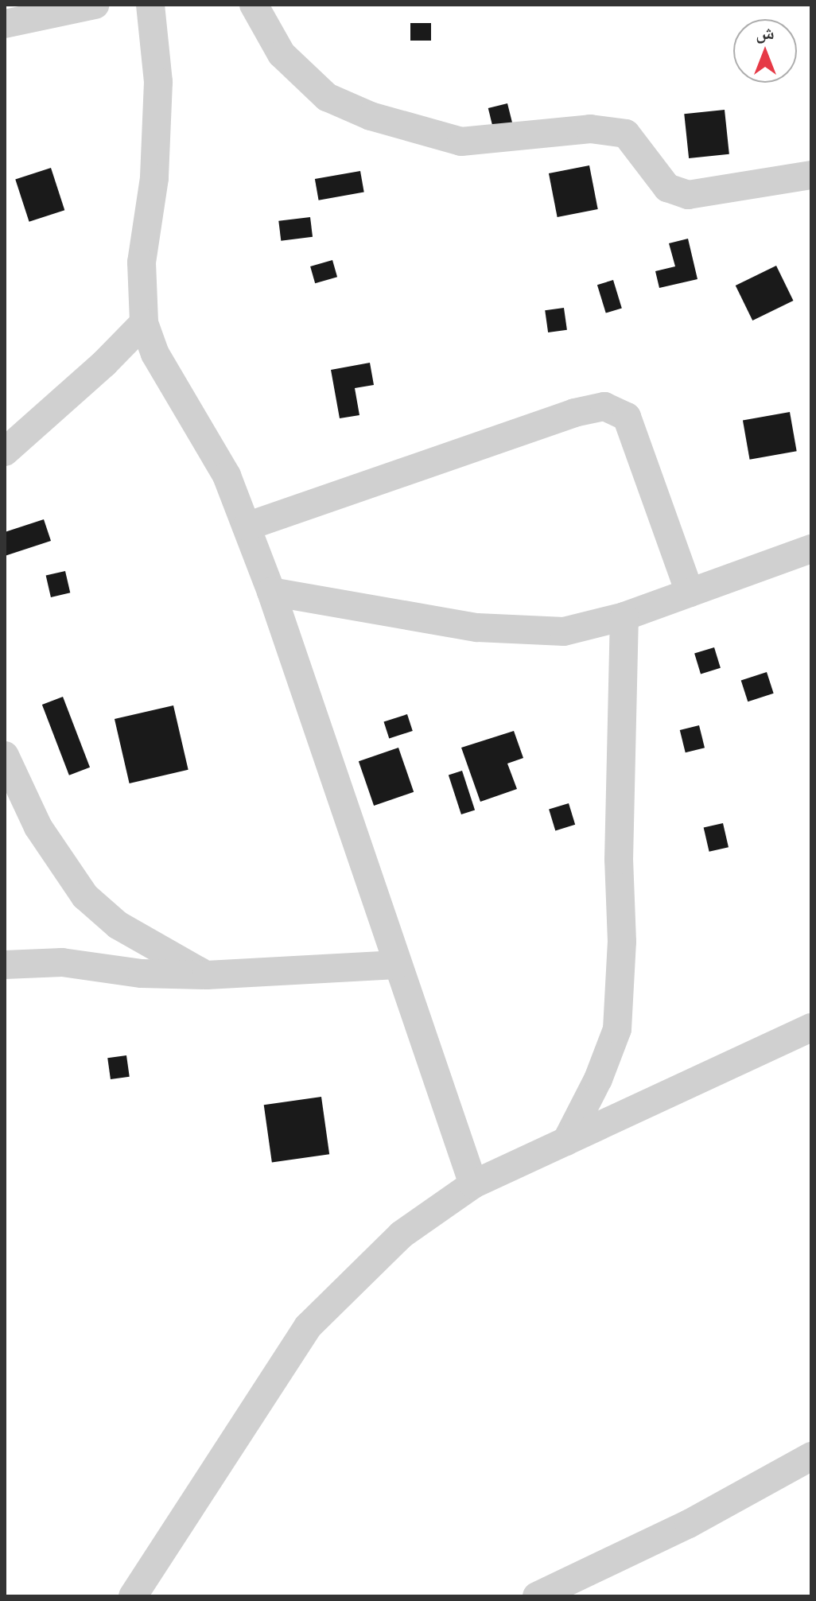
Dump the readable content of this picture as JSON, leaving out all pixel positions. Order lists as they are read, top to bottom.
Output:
{
  "north": "top"
}
